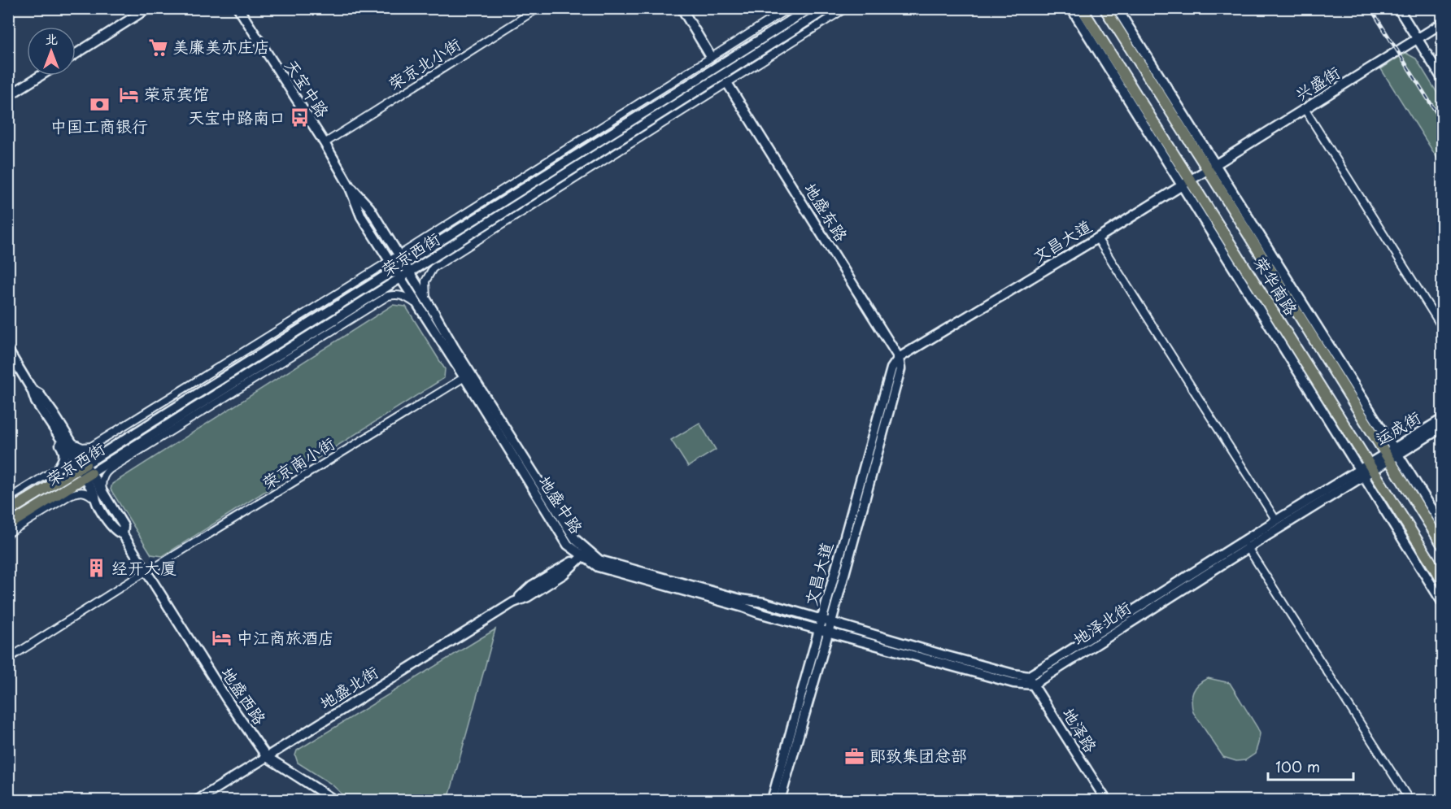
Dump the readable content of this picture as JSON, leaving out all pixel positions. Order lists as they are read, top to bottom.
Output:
{
  "streets": {
    "main road": ["荣京西街", "荣华南路"],
    "street": [
      "荣京北小街",
      "兴盛街",
      "天宝中路",
      "地盛东路",
      "文昌大道",
      "运成街",
      "荣京南小街",
      "地盛中路",
      "地泽北街",
      "地盛北街",
      "地盛西路",
      "地泽路"
    ]
  },
  "crossings": [
    ["荣京北小街", "天宝中路"],
    ["兴盛街", "文昌大道"],
    ["兴盛街", "荣华南路"],
    ["天宝中路", "荣京西街"],
    ["天宝中路", "地盛中路"],
    ["地盛东路", "文昌大道"],
    ["文昌大道", "荣华南路"],
    ["文昌大道", "地盛中路"],
    ["荣京西街", "地盛中路"],
    ["荣京西街", "地盛西路"],
    ["荣华南路", "运成街"],
    ["运成街", "地泽北街"],
    ["荣京南小街", "地盛中路"],
    ["荣京南小街", "地盛西路"],
    ["地盛中路", "地盛北街"],
    ["地泽北街", "地泽路"],
    ["地盛北街", "地盛西路"]
  ],
  "places": {
    "supermarket": ["美廉美亦庄店"],
    "hotel": ["荣京宾馆", "中江商旅酒店"],
    "bank": ["中国工商银行"],
    "bus stop": ["天宝中路南口"],
    "building": ["经开大厦"],
    "office": ["郎致集团总部"]
  },
  "scale_bar": "100 m",
  "north": "top"
}
